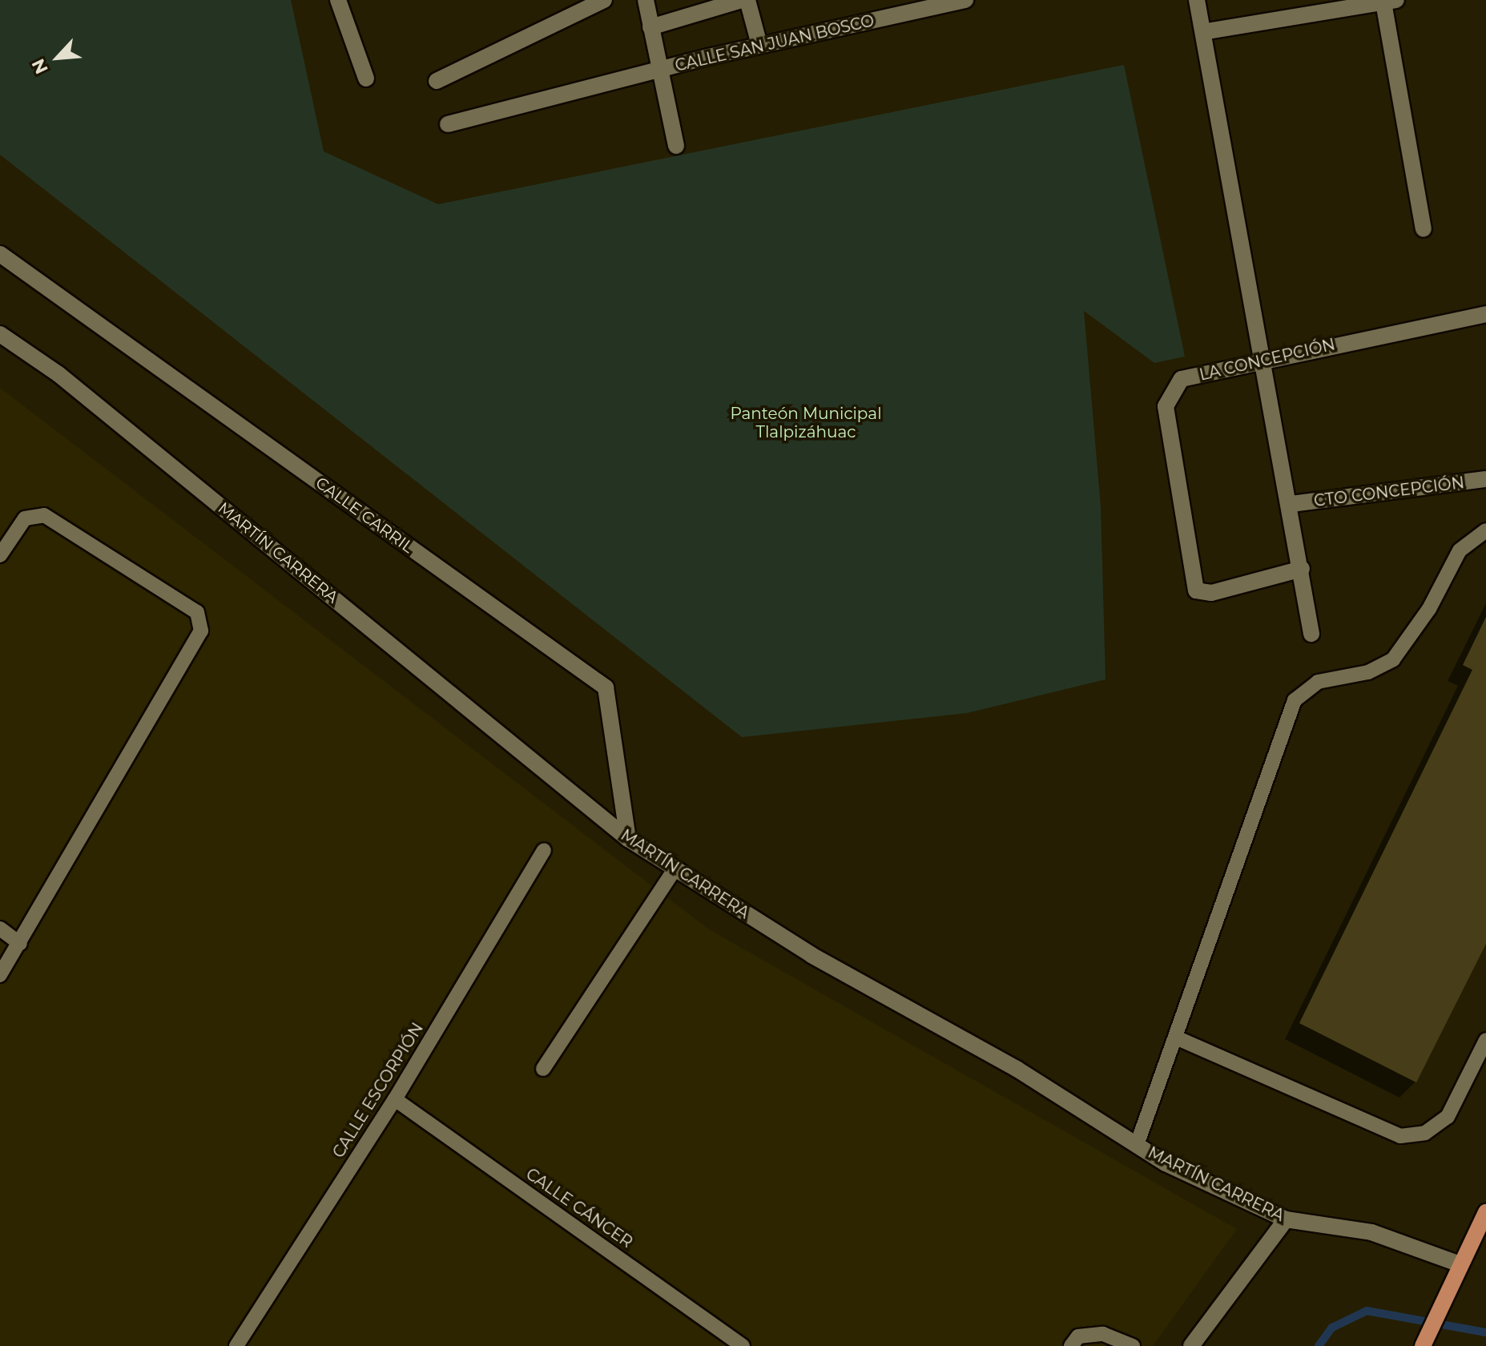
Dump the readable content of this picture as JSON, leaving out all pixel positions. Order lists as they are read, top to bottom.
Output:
{
  "streets": {
    "street": [
      "CALLE SAN JUAN BOSCO",
      "LA CONCEPCIÓN",
      "CTO CONCEPCIÓN",
      "CALLE CARRIL",
      "MARTÍN CARRERA"
    ],
    "lane": ["CALLE ESCORPIÓN", "CALLE CÁNCER"]
  },
  "crossings": [
    ["CALLE CARRIL", "MARTÍN CARRERA"],
    ["CALLE ESCORPIÓN", "CALLE CÁNCER"]
  ],
  "parks": ["Panteón Municipal Tlalpizáhuac"],
  "north": "bottom left"
}
